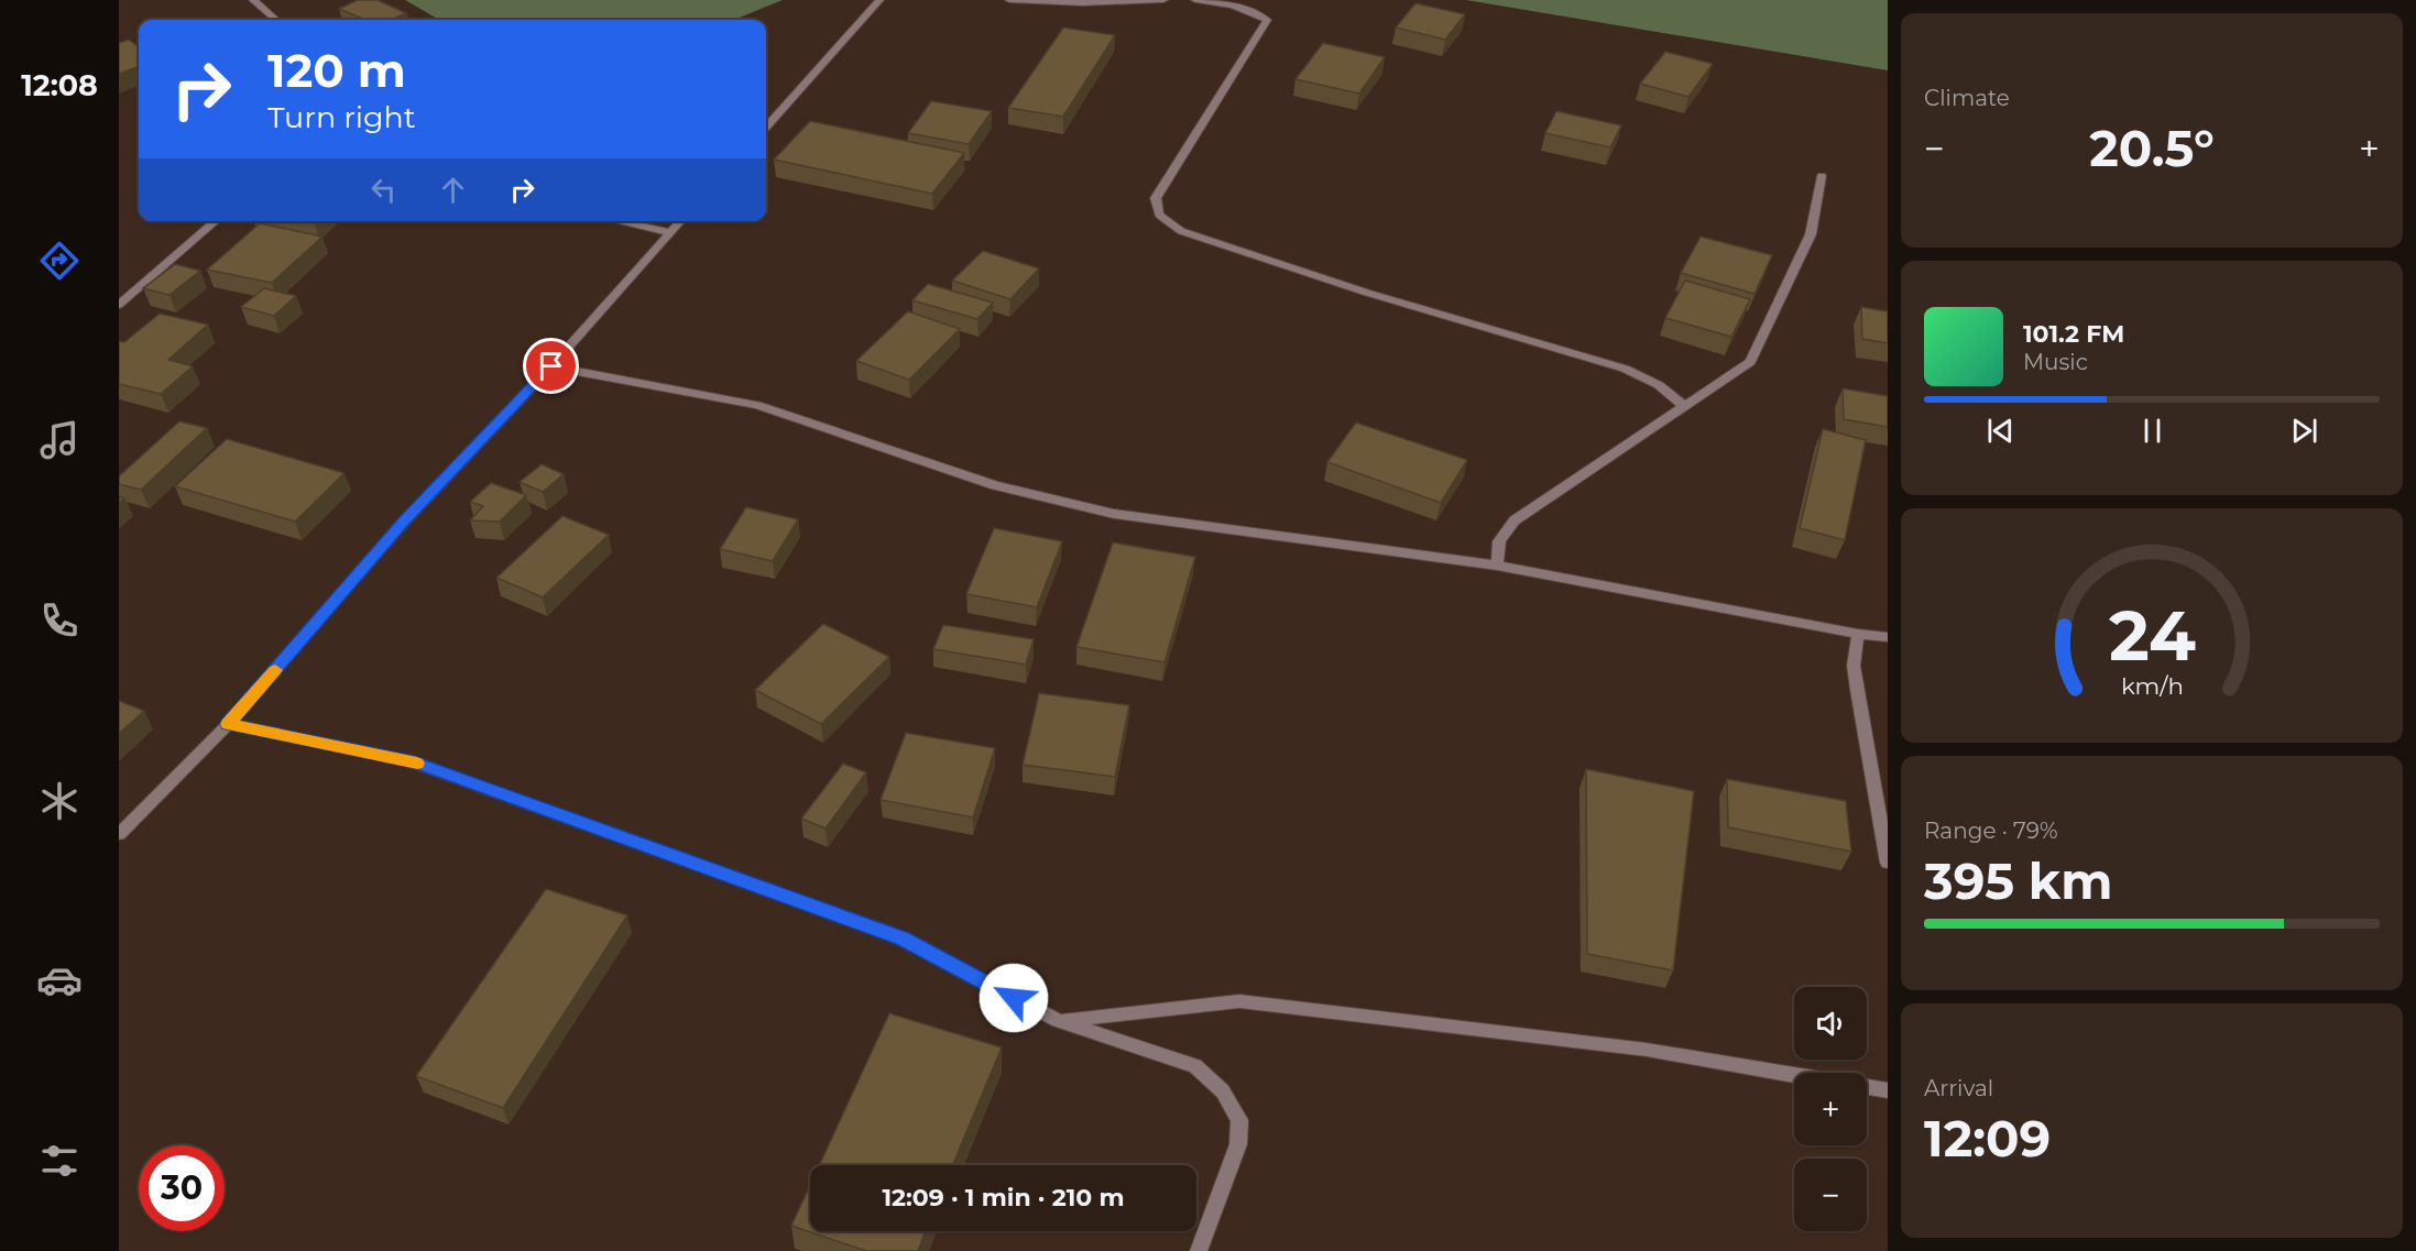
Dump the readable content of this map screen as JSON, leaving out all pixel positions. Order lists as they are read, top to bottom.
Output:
{
  "page": {
    "tabs": "12:08",
    "tile": [
      "Climate",
      ["Range · 79%", "395 km"],
      ["Arrival", "12:09"]
    ],
    "turn": ["120 m", "Turn right"],
    "heat": ["−", "20.5°", "+"],
    "song": ["101.2 FM", "Music"],
    "map_buttons": ["+", "−"],
    "limit": "30",
    "trip": "12:09 · 1 min · 210 m",
    "gauge": ["24", "km/h"]
  }
}
